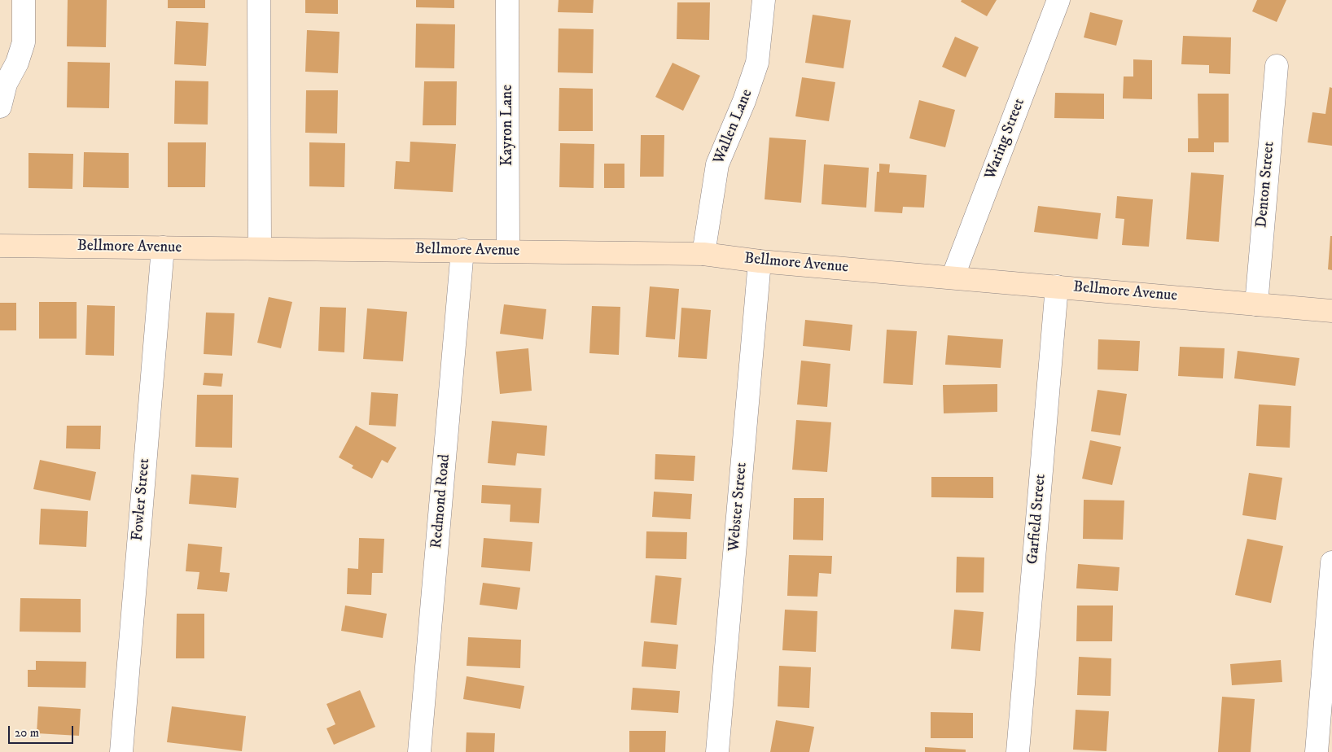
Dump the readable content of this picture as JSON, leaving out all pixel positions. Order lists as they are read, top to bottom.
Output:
{
  "streets": {
    "main road": ["Bellmore Avenue"],
    "street": [
      "Kayron Lane",
      "Wallen Lane",
      "Waring Street",
      "Denton Street",
      "Fowler Street",
      "Redmond Road",
      "Webster Street",
      "Garfield Street"
    ]
  },
  "crossings": [
    ["Kayron Lane", "Bellmore Avenue"],
    ["Wallen Lane", "Bellmore Avenue"],
    ["Waring Street", "Bellmore Avenue"],
    ["Denton Street", "Bellmore Avenue"],
    ["Bellmore Avenue", "Fowler Street"],
    ["Bellmore Avenue", "Redmond Road"],
    ["Bellmore Avenue", "Webster Street"],
    ["Bellmore Avenue", "Garfield Street"]
  ],
  "scale_bar": "20 m"
}
